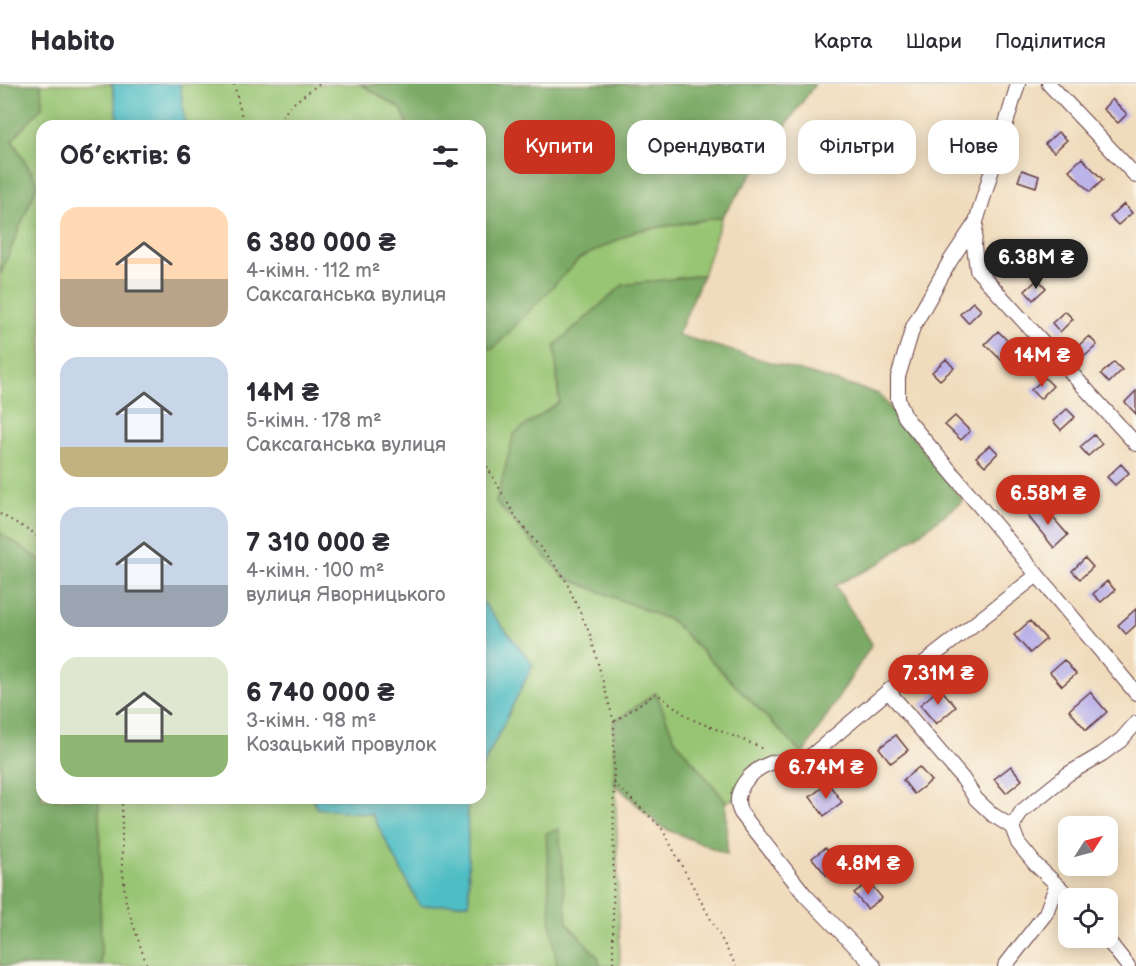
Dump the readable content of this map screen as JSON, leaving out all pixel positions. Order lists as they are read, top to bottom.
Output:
{
  "north": "top right",
  "page": {
    "header": "Habito",
    "nav": ["Карта", "Шари", "Поділитися"],
    "chip": [
      "Купити",
      "Орендувати",
      "Фільтри",
      "Нове"
    ],
    "heading": "Об’єктів: 6",
    "list": [
      {
        "name": "6 380 000 ₴",
        "note": "4-кімн. · 112 m² · Саксаганська вулиця"
      },
      {
        "name": "14M ₴",
        "note": "5-кімн. · 178 m² · Саксаганська вулиця"
      },
      {
        "name": "7 310 000 ₴",
        "note": "4-кімн. · 100 m² · вулиця Яворницького"
      },
      {
        "name": "6 740 000 ₴",
        "note": "3-кімн. · 98 m² · Козацький провулок"
      }
    ],
    "price": [
      "6.38M ₴",
      "14M ₴",
      "6.58M ₴",
      "7.31M ₴",
      "6.74M ₴",
      "4.8M ₴"
    ]
  }
}
